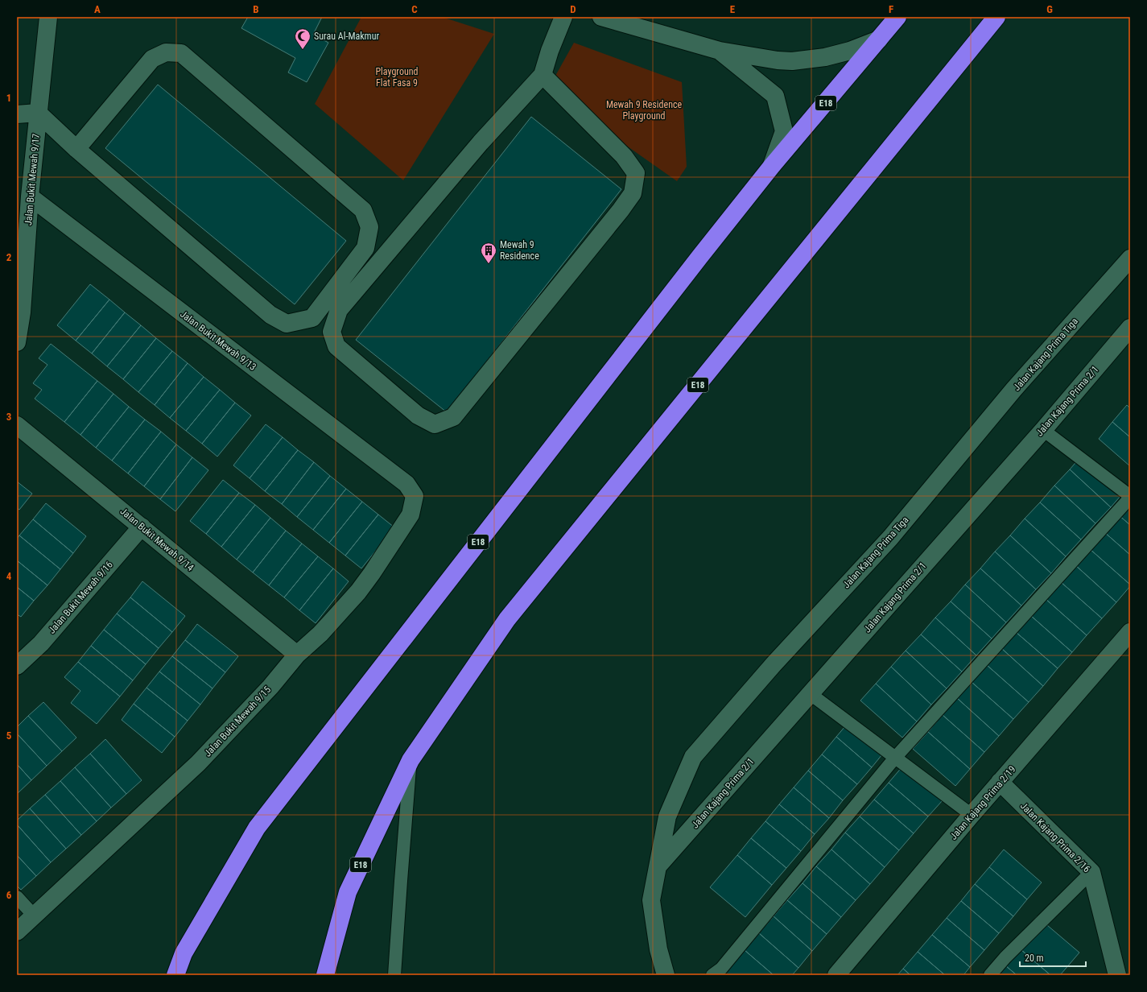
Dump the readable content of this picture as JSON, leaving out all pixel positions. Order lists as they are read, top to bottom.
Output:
{
  "streets": {
    "highway": ["E18"],
    "street": [
      "Jalan Bukit Mewah 9/17",
      "Jalan Bukit Mewah 9/13",
      "Jalan Kajang Prima Tiga",
      "Jalan Kajang Prima 2/1",
      "Jalan Bukit Mewah 9/14",
      "Jalan Bukit Mewah 9/16",
      "Jalan Bukit Mewah 9/15",
      "Jalan Kajang Prima 2/19",
      "Jalan Kajang Prima 2/16"
    ]
  },
  "crossings": [
    ["Jalan Bukit Mewah 9/17", "Jalan Bukit Mewah 9/13"],
    ["Jalan Bukit Mewah 9/13", "Jalan Bukit Mewah 9/15"],
    ["Jalan Kajang Prima Tiga", "Jalan Kajang Prima 2/1"],
    ["Jalan Bukit Mewah 9/14", "Jalan Bukit Mewah 9/16"],
    ["Jalan Bukit Mewah 9/14", "Jalan Bukit Mewah 9/15"],
    ["Jalan Kajang Prima 2/19", "Jalan Kajang Prima 2/16"]
  ],
  "parks": ["Playground Flat Fasa 9", "Mewah 9 Residence Playground"],
  "places": {
    "mosque": ["Surau Al-Makmur"],
    "building": ["Mewah 9 Residence"]
  },
  "scale_bar": "20 m",
  "grid": {
    "columns": [
      "A",
      "B",
      "C",
      "D",
      "E",
      "F",
      "G"
    ],
    "rows": [
      "1",
      "2",
      "3",
      "4",
      "5",
      "6"
    ]
  }
}
